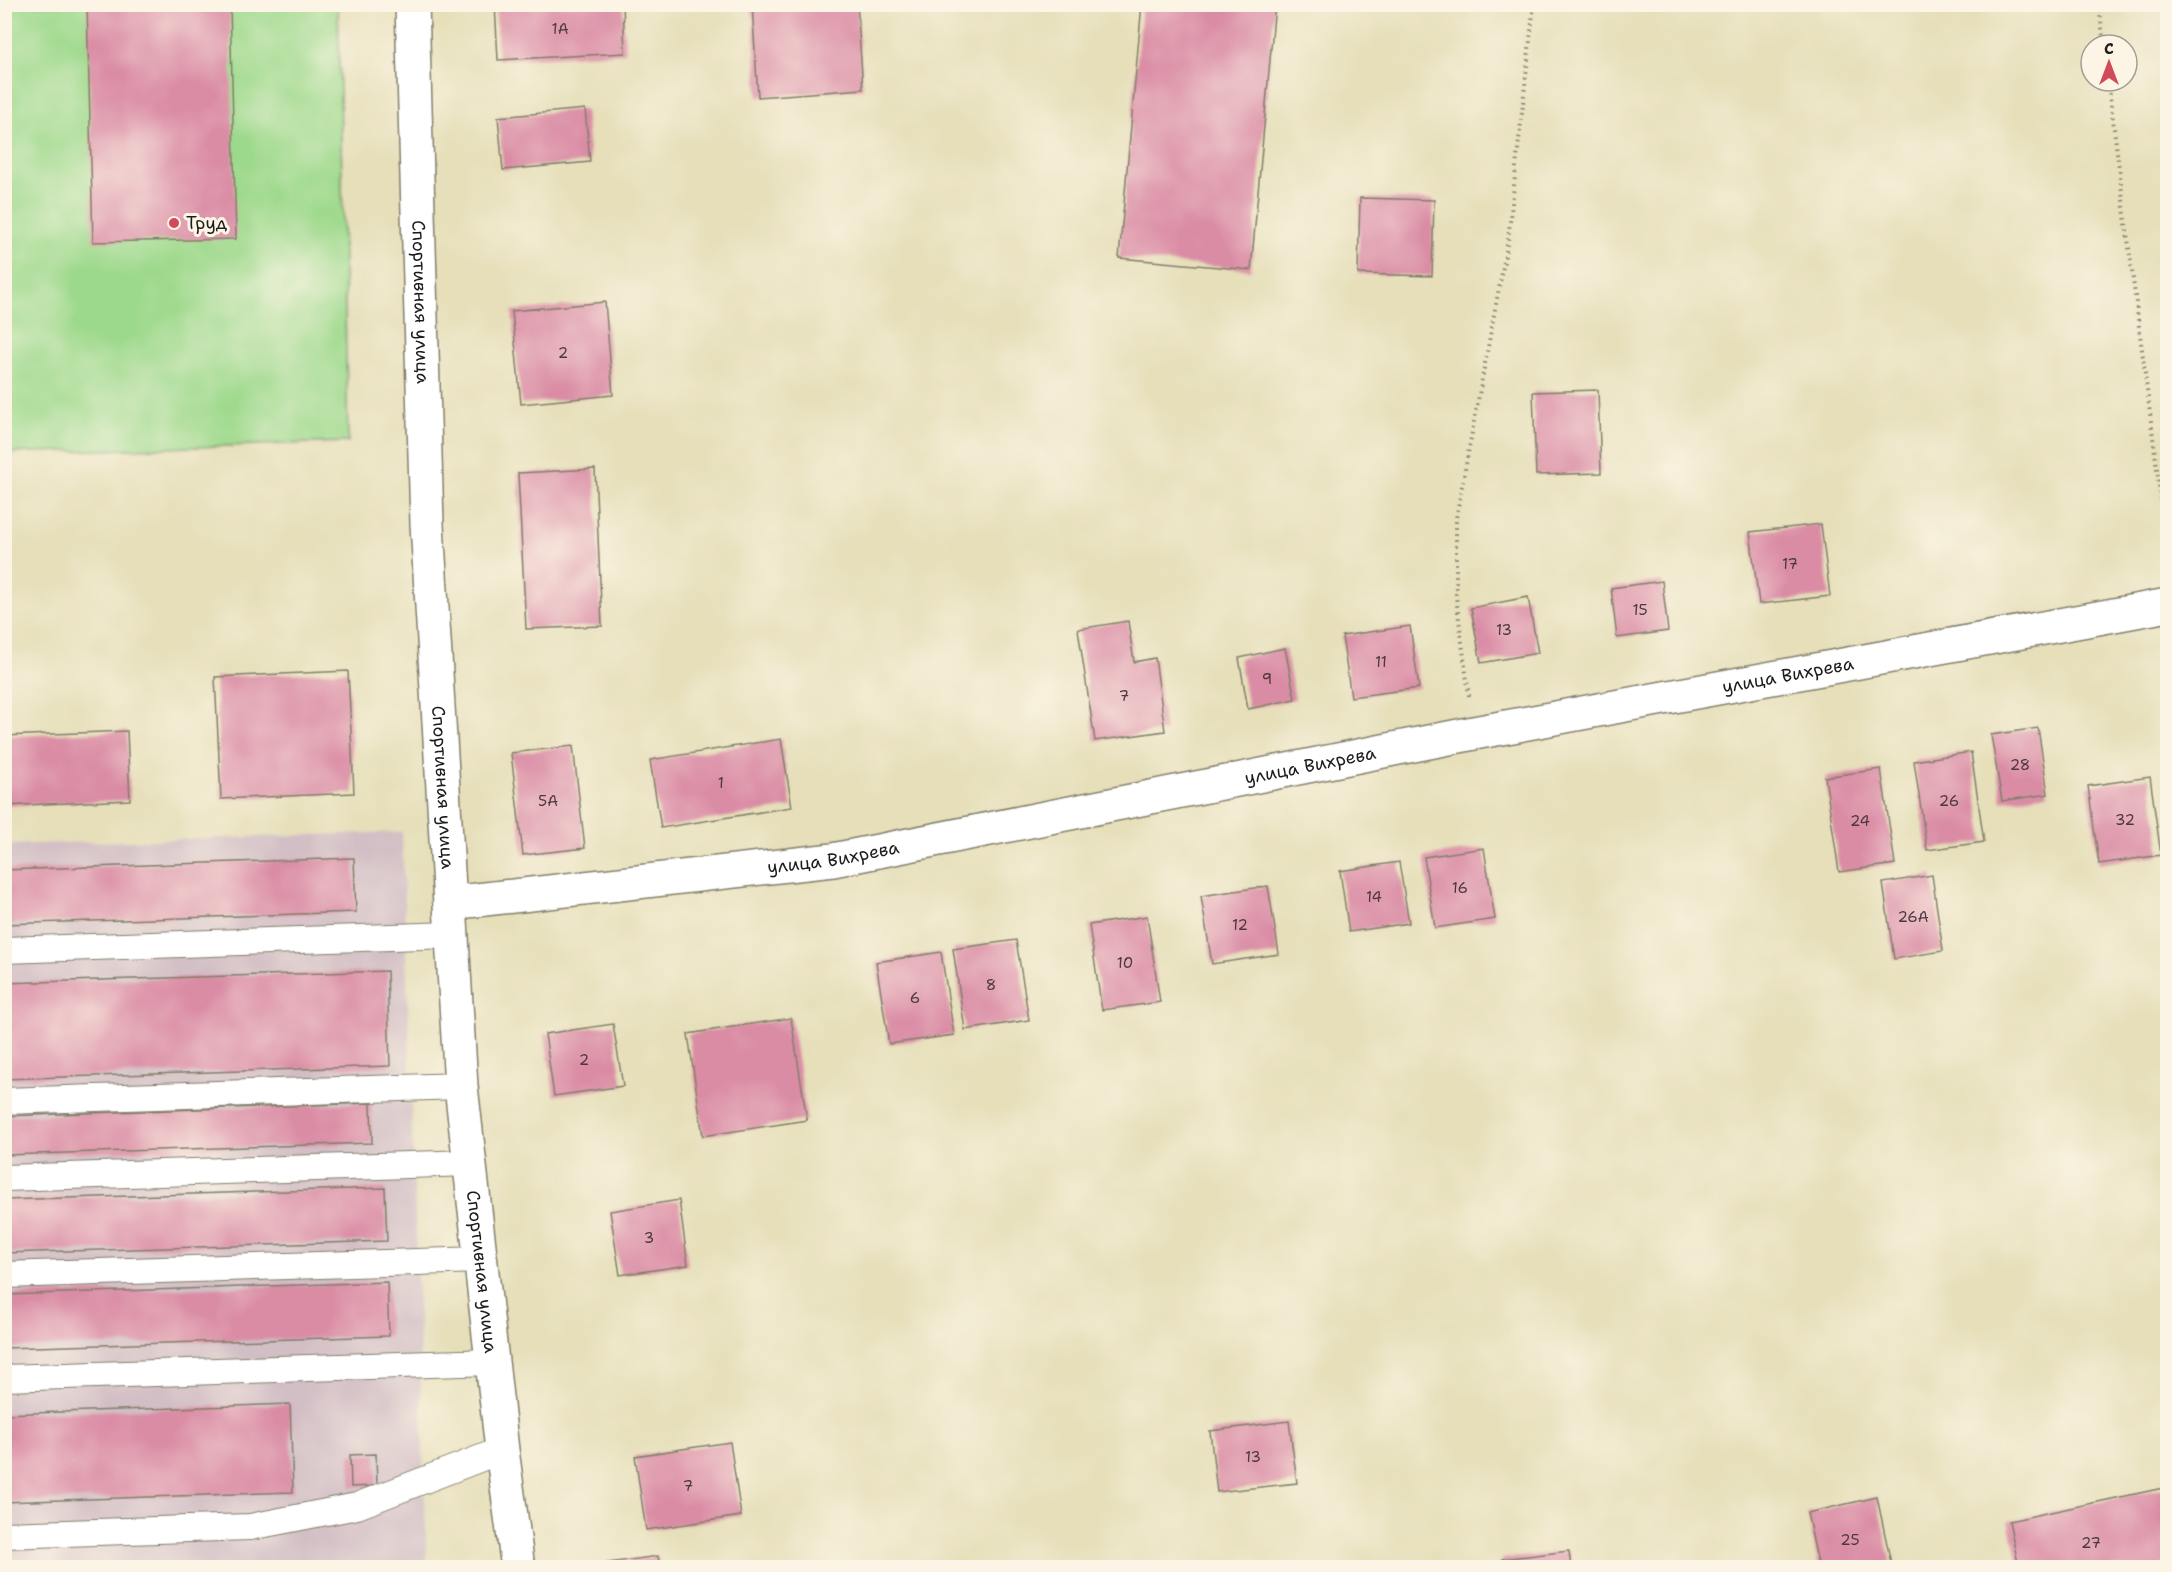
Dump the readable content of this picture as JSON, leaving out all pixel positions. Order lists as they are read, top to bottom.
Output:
{
  "streets": {
    "street": ["Спортивная улица", "улица Вихрева"]
  },
  "crossings": [
    ["Спортивная улица", "улица Вихрева"]
  ],
  "places": ["Труд"],
  "house_numbers": [
    "1А",
    "2",
    "17",
    "15",
    "13",
    "11",
    "9",
    "7",
    "28",
    "1",
    "5А",
    "26",
    "32",
    "24",
    "16",
    "14",
    "26А",
    "12",
    "10",
    "8",
    "6",
    "2",
    "3",
    "13",
    "7",
    "25",
    "27"
  ],
  "north": "top"
}
